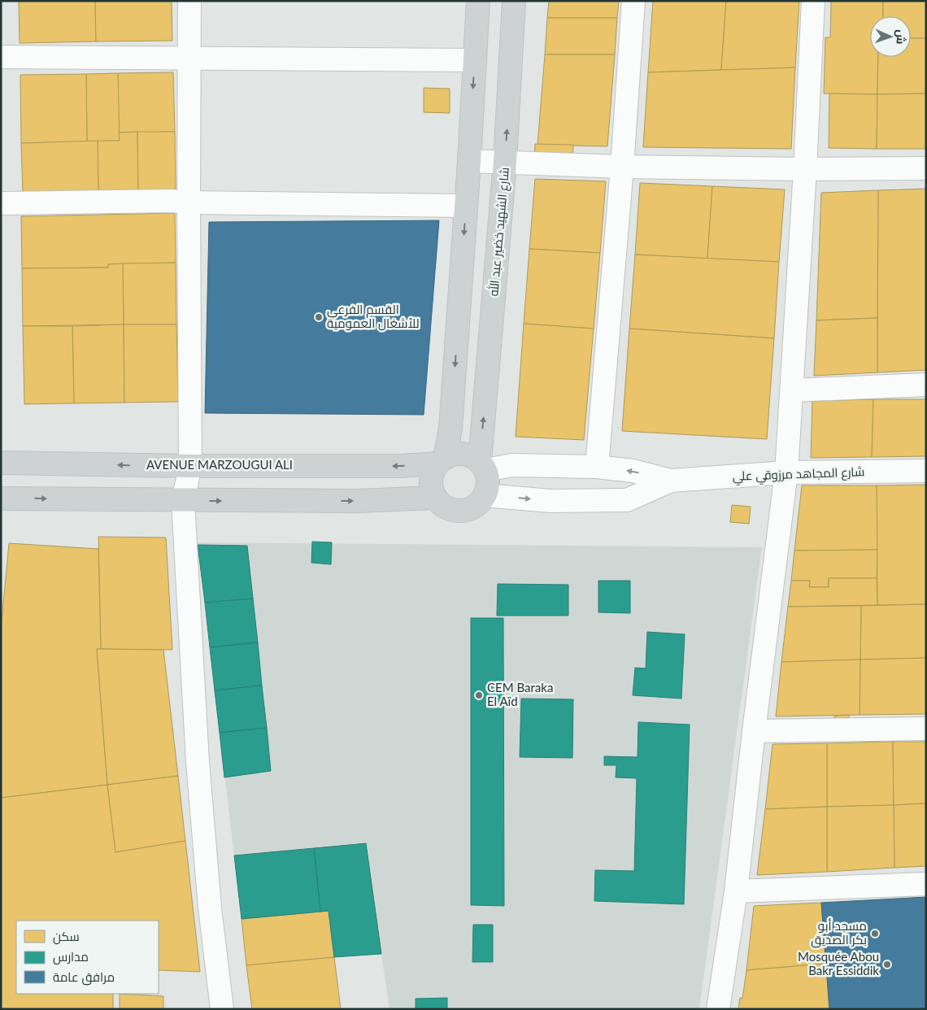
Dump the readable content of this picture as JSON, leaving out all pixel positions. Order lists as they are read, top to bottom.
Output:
{
  "streets": {
    "main road": ["شارع الشهيد خضير عبد الله", "AVENUE MARZOUGUI ALI"],
    "street": ["شارع المجاهد مرزوقي علي"]
  },
  "crossings": [
    ["شارع الشهيد خضير عبد الله", "AVENUE MARZOUGUI ALI"],
    ["شارع الشهيد خضير عبد الله", "شارع المجاهد مرزوقي علي"],
    ["AVENUE MARZOUGUI ALI", "شارع المجاهد مرزوقي علي"]
  ],
  "places": [
    "القسم الفرعي للأشغال العمومية",
    "CEM Baraka El Aïd",
    "مسجد أبو بكر الصديق",
    "Mosquée Abou Bakr Essiddik"
  ],
  "legend": ["سكن", "مدارس", "مرافق عامة"],
  "north": "right"
}
